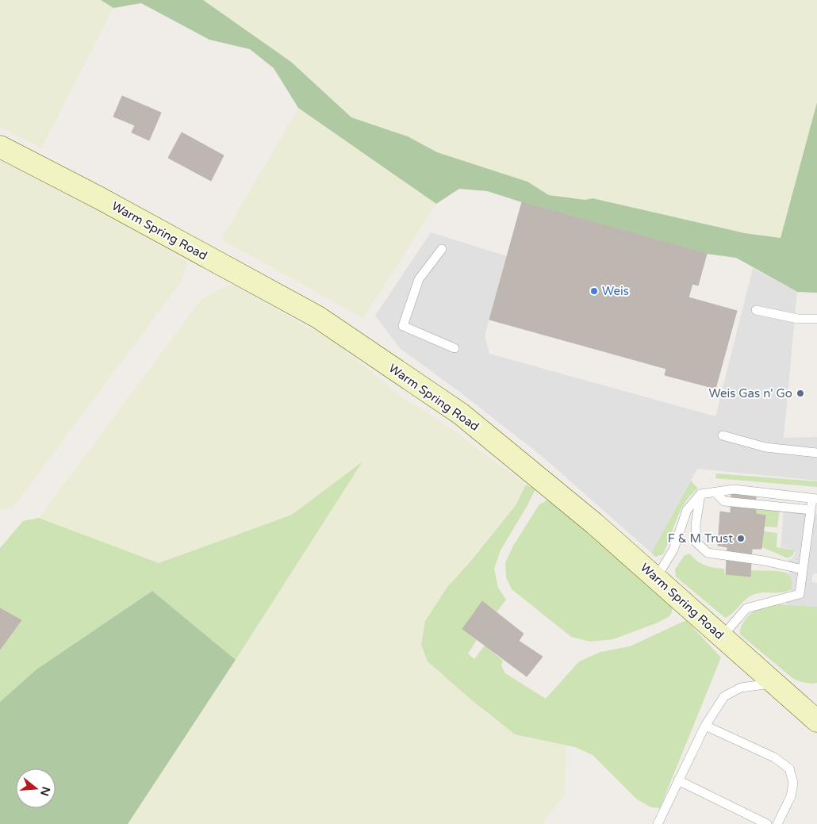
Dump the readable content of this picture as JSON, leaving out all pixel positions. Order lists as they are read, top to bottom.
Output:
{
  "streets": {
    "main road": ["Warm Spring Road"]
  },
  "places": ["Weis", "Weis Gas n' Go", "F & M Trust"],
  "north": "right"
}
